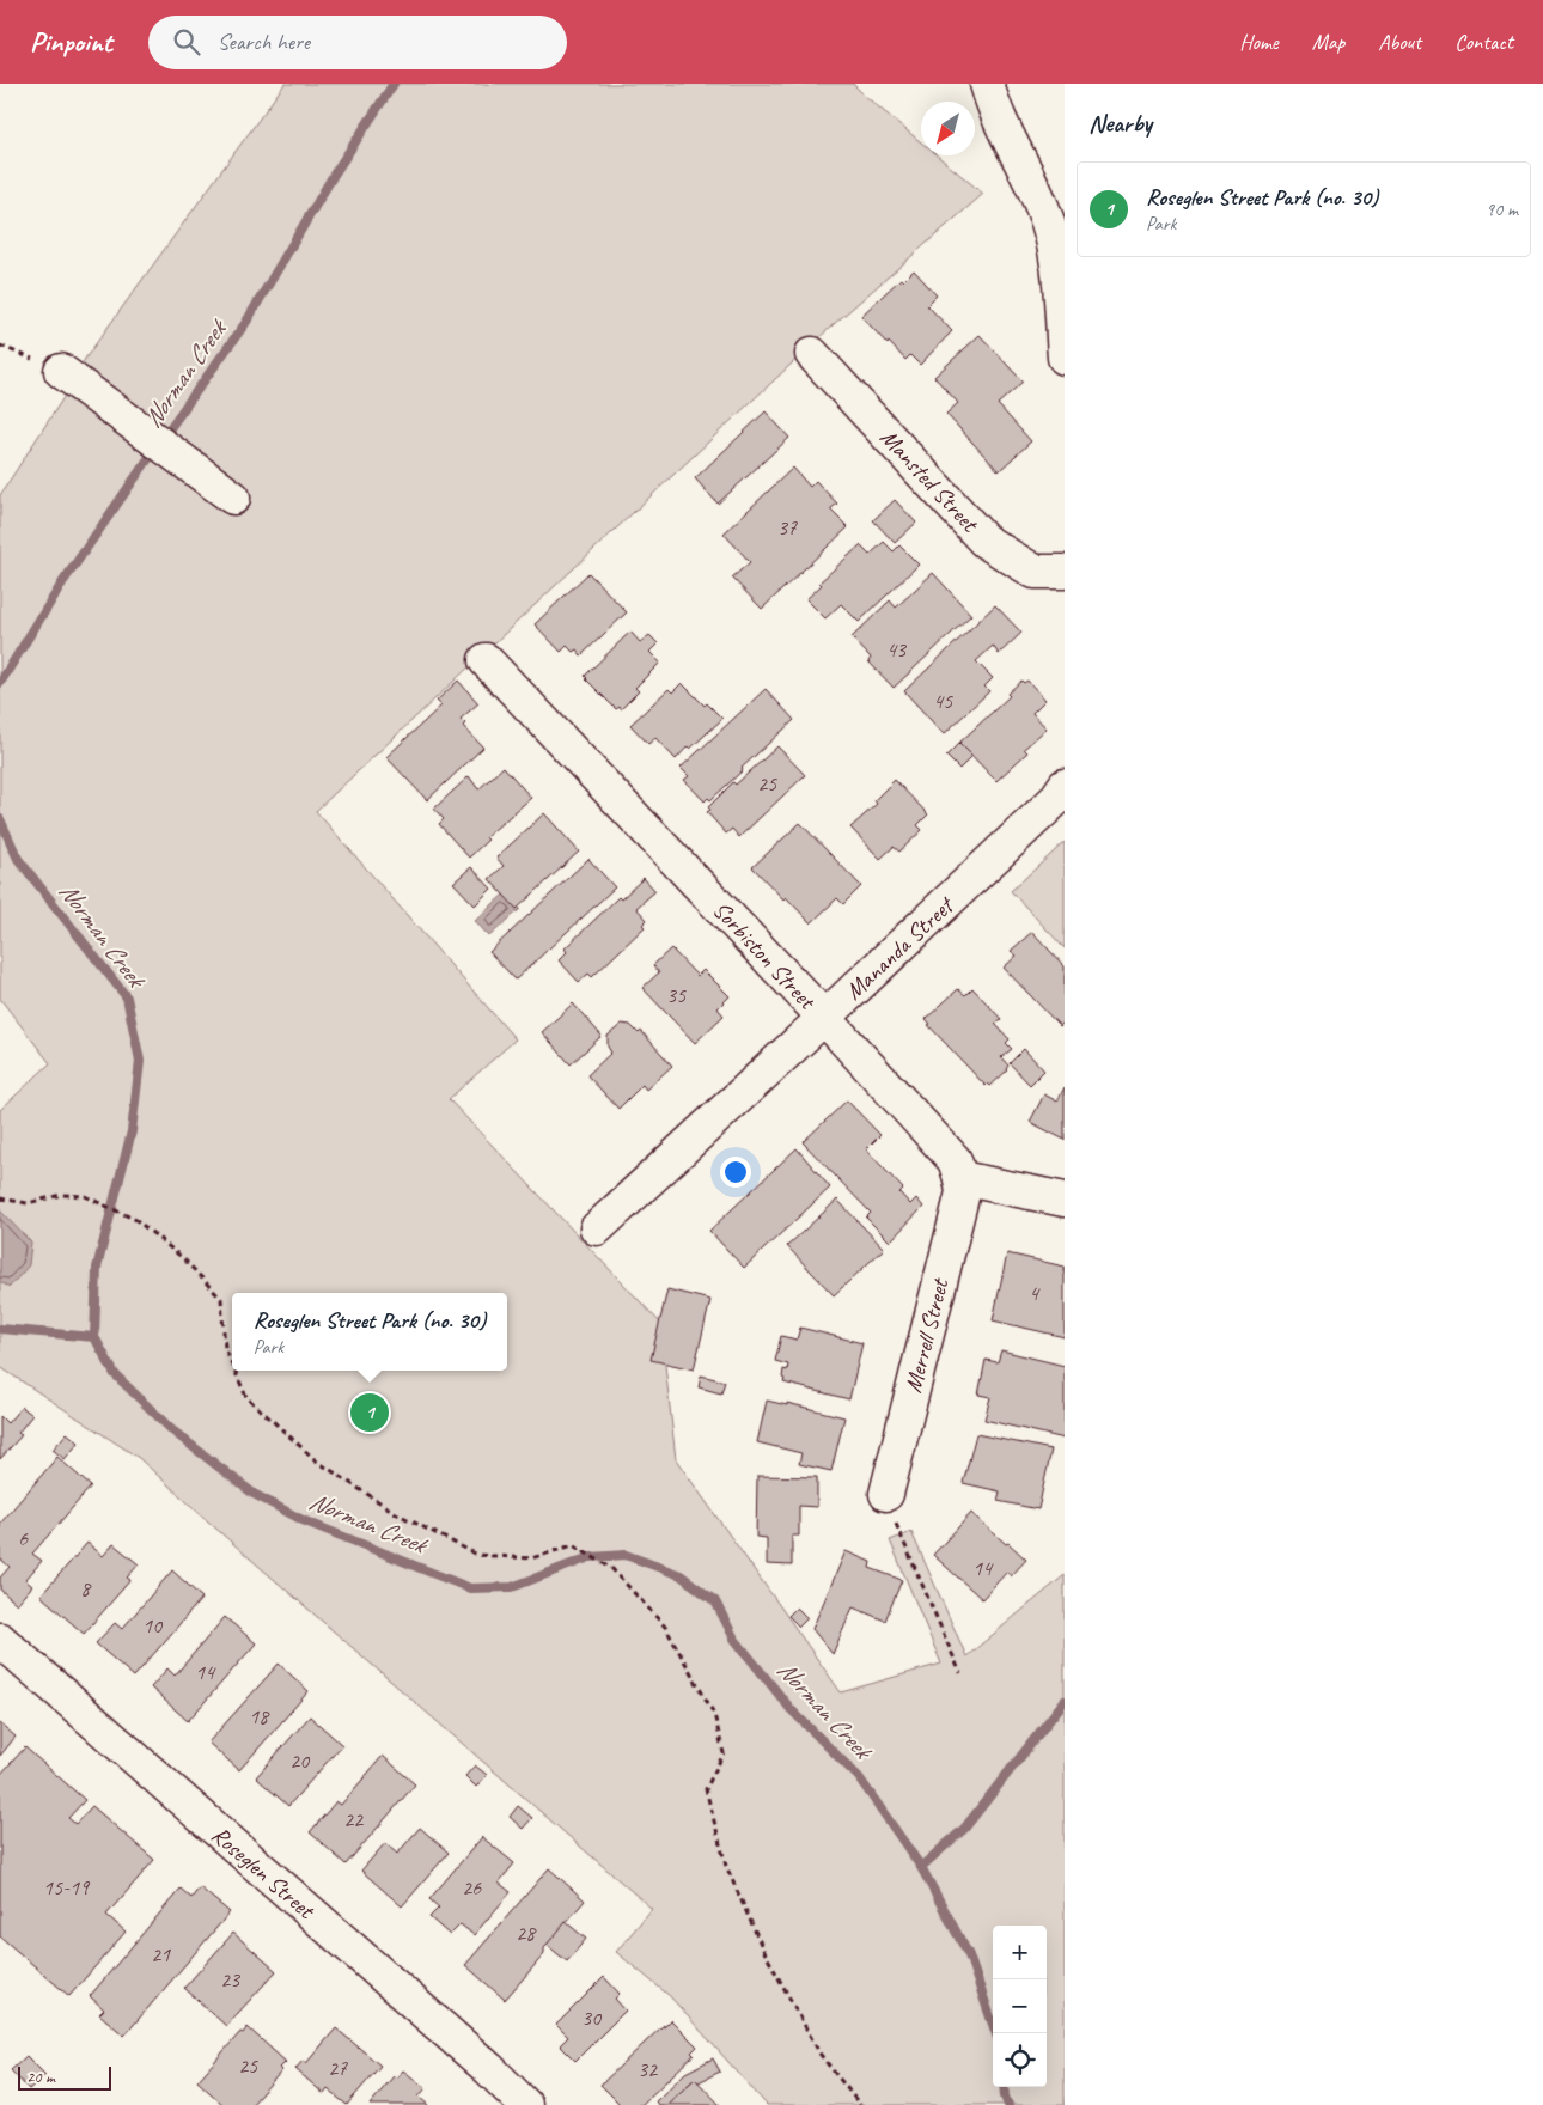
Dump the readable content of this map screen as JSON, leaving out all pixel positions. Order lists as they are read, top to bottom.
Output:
{
  "streets": {
    "street": [
      "Mansted Street",
      "Mananda Street",
      "Sorbiston Street",
      "Merrell Street",
      "Roseglen Street"
    ]
  },
  "crossings": [
    ["Mananda Street", "Sorbiston Street"],
    ["Sorbiston Street", "Merrell Street"]
  ],
  "water": ["Norman Creek"],
  "house_numbers": [
    "37",
    "43",
    "45",
    "25",
    "35",
    "4",
    "6",
    "14",
    "8",
    "10",
    "14",
    "18",
    "20",
    "22",
    "15-19",
    "26",
    "28",
    "21",
    "23",
    "30",
    "25",
    "27",
    "32"
  ],
  "scale_bar": "20 m",
  "north": "bottom left",
  "page": {
    "header": "Pinpoint",
    "search": "Search here",
    "nav": [
      "Home",
      "Map",
      "About",
      "Contact"
    ],
    "heading": "Nearby",
    "list": [
      {
        "mark": "1",
        "name": "Roseglen Street Park (no. 30)",
        "note": "Park",
        "value": "90 m"
      }
    ],
    "popup": ["Roseglen Street Park (no. 30)", "Park"],
    "pins": "1",
    "map_buttons": ["+", "−"],
    "scale": "20 m"
  }
}
